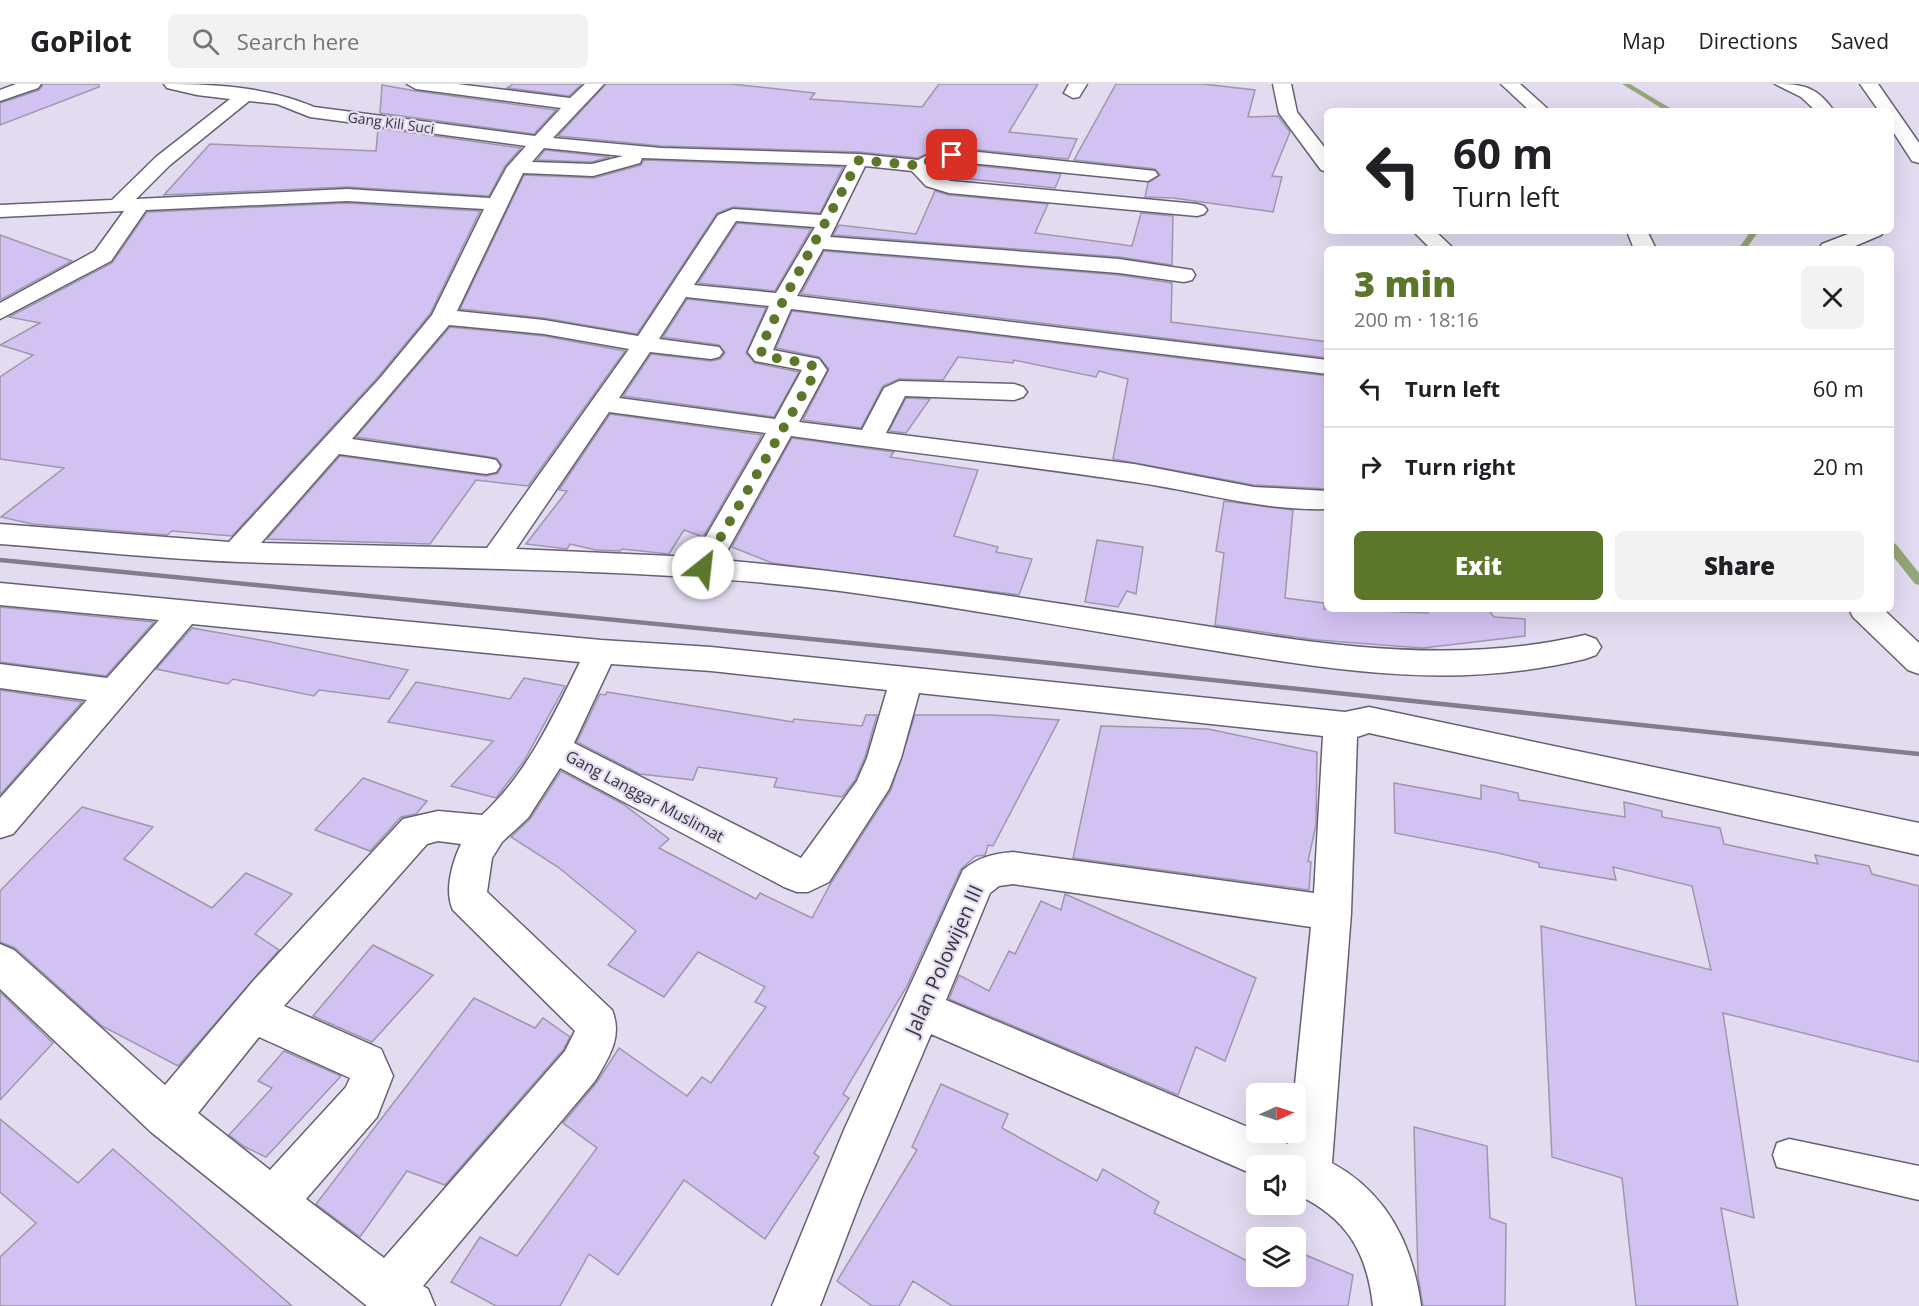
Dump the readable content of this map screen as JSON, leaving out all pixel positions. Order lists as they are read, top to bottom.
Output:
{
  "streets": {
    "street": ["Gang Kili Suci", "Gang Langgar Muslimat", "Jalan Polowijen III"]
  },
  "north": "right",
  "page": {
    "header": "GoPilot",
    "search": "Search here",
    "nav": ["Map", "Directions", "Saved"],
    "turn": ["60 m", "Turn left"],
    "heading": ["3 min", "200 m · 18:16"],
    "list": [
      {
        "name": "Turn left",
        "value": "60 m"
      },
      {
        "name": "Turn right",
        "value": "20 m"
      }
    ],
    "buttons": ["Exit", "Share"]
  }
}
